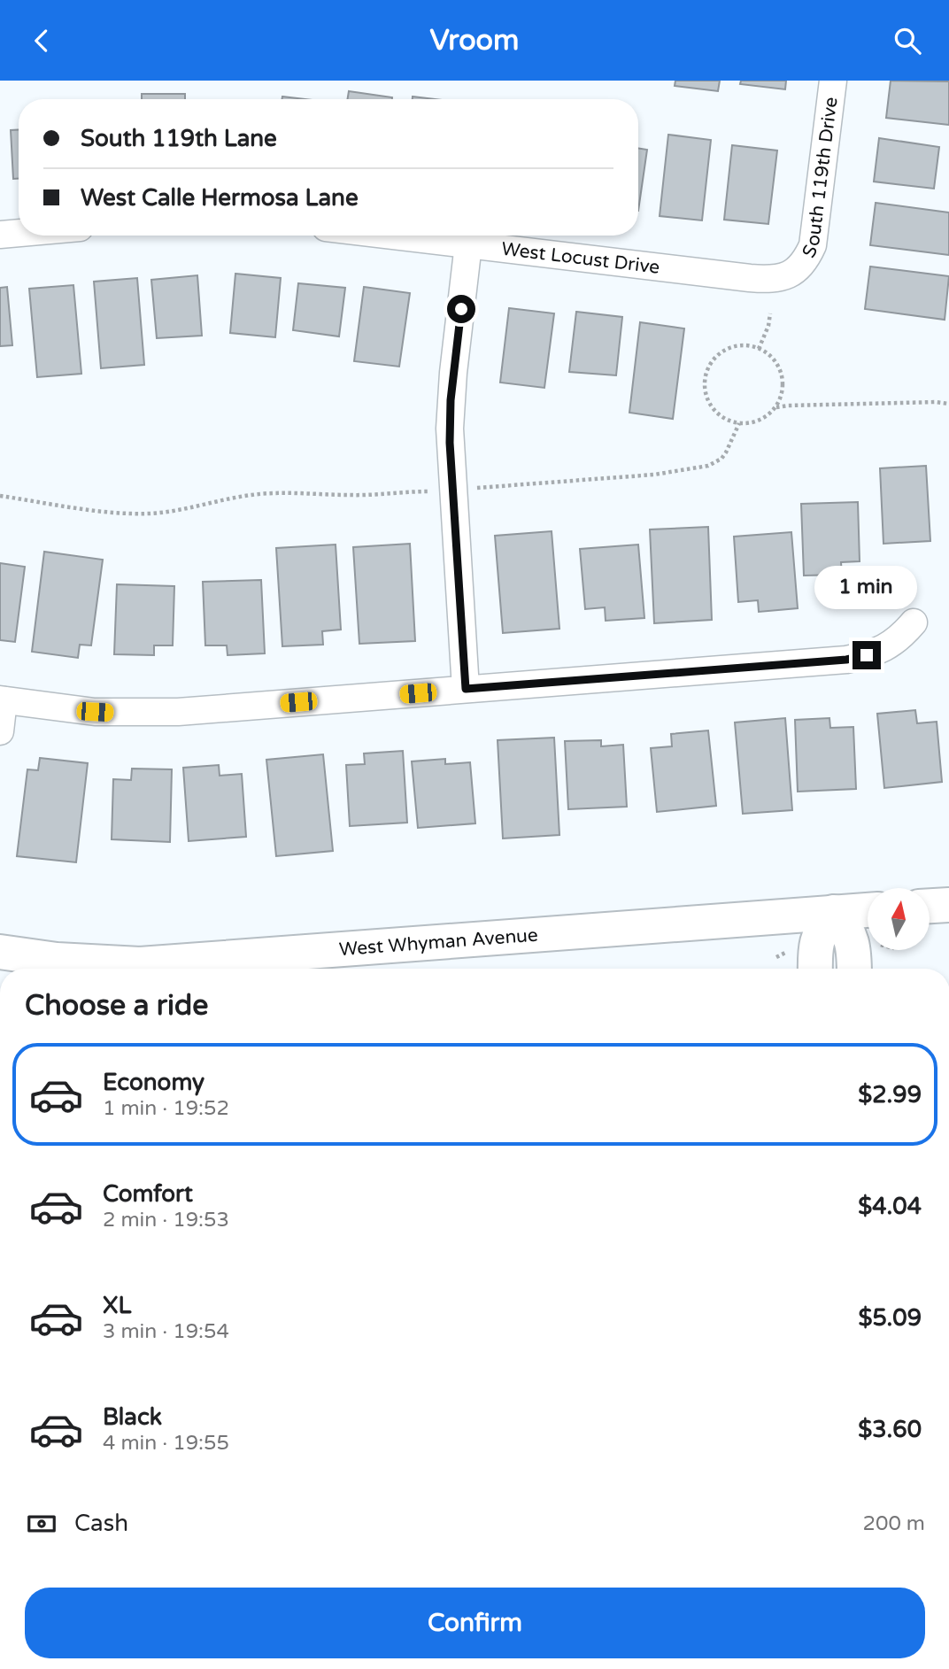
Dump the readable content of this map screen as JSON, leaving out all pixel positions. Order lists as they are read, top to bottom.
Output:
{
  "streets": {
    "street": ["South 119th Drive", "West Locust Drive", "West Whyman Avenue"]
  },
  "crossings": [
    ["South 119th Drive", "West Locust Drive"]
  ],
  "north": "top",
  "page": {
    "header": "Vroom",
    "banner": ["South 119th Lane", "West Calle Hermosa Lane"],
    "bubble": "1 min",
    "heading": "Choose a ride",
    "list": [
      {
        "name": "Economy",
        "note": "1 min · 19:52",
        "value": "$2.99"
      },
      {
        "name": "Comfort",
        "note": "2 min · 19:53",
        "value": "$4.04"
      },
      {
        "name": "XL",
        "note": "3 min · 19:54",
        "value": "$5.09"
      },
      {
        "name": "Black",
        "note": "4 min · 19:55",
        "value": "$3.60"
      }
    ],
    "pay": ["Cash", "200 m"],
    "buttons": "Confirm"
  }
}
